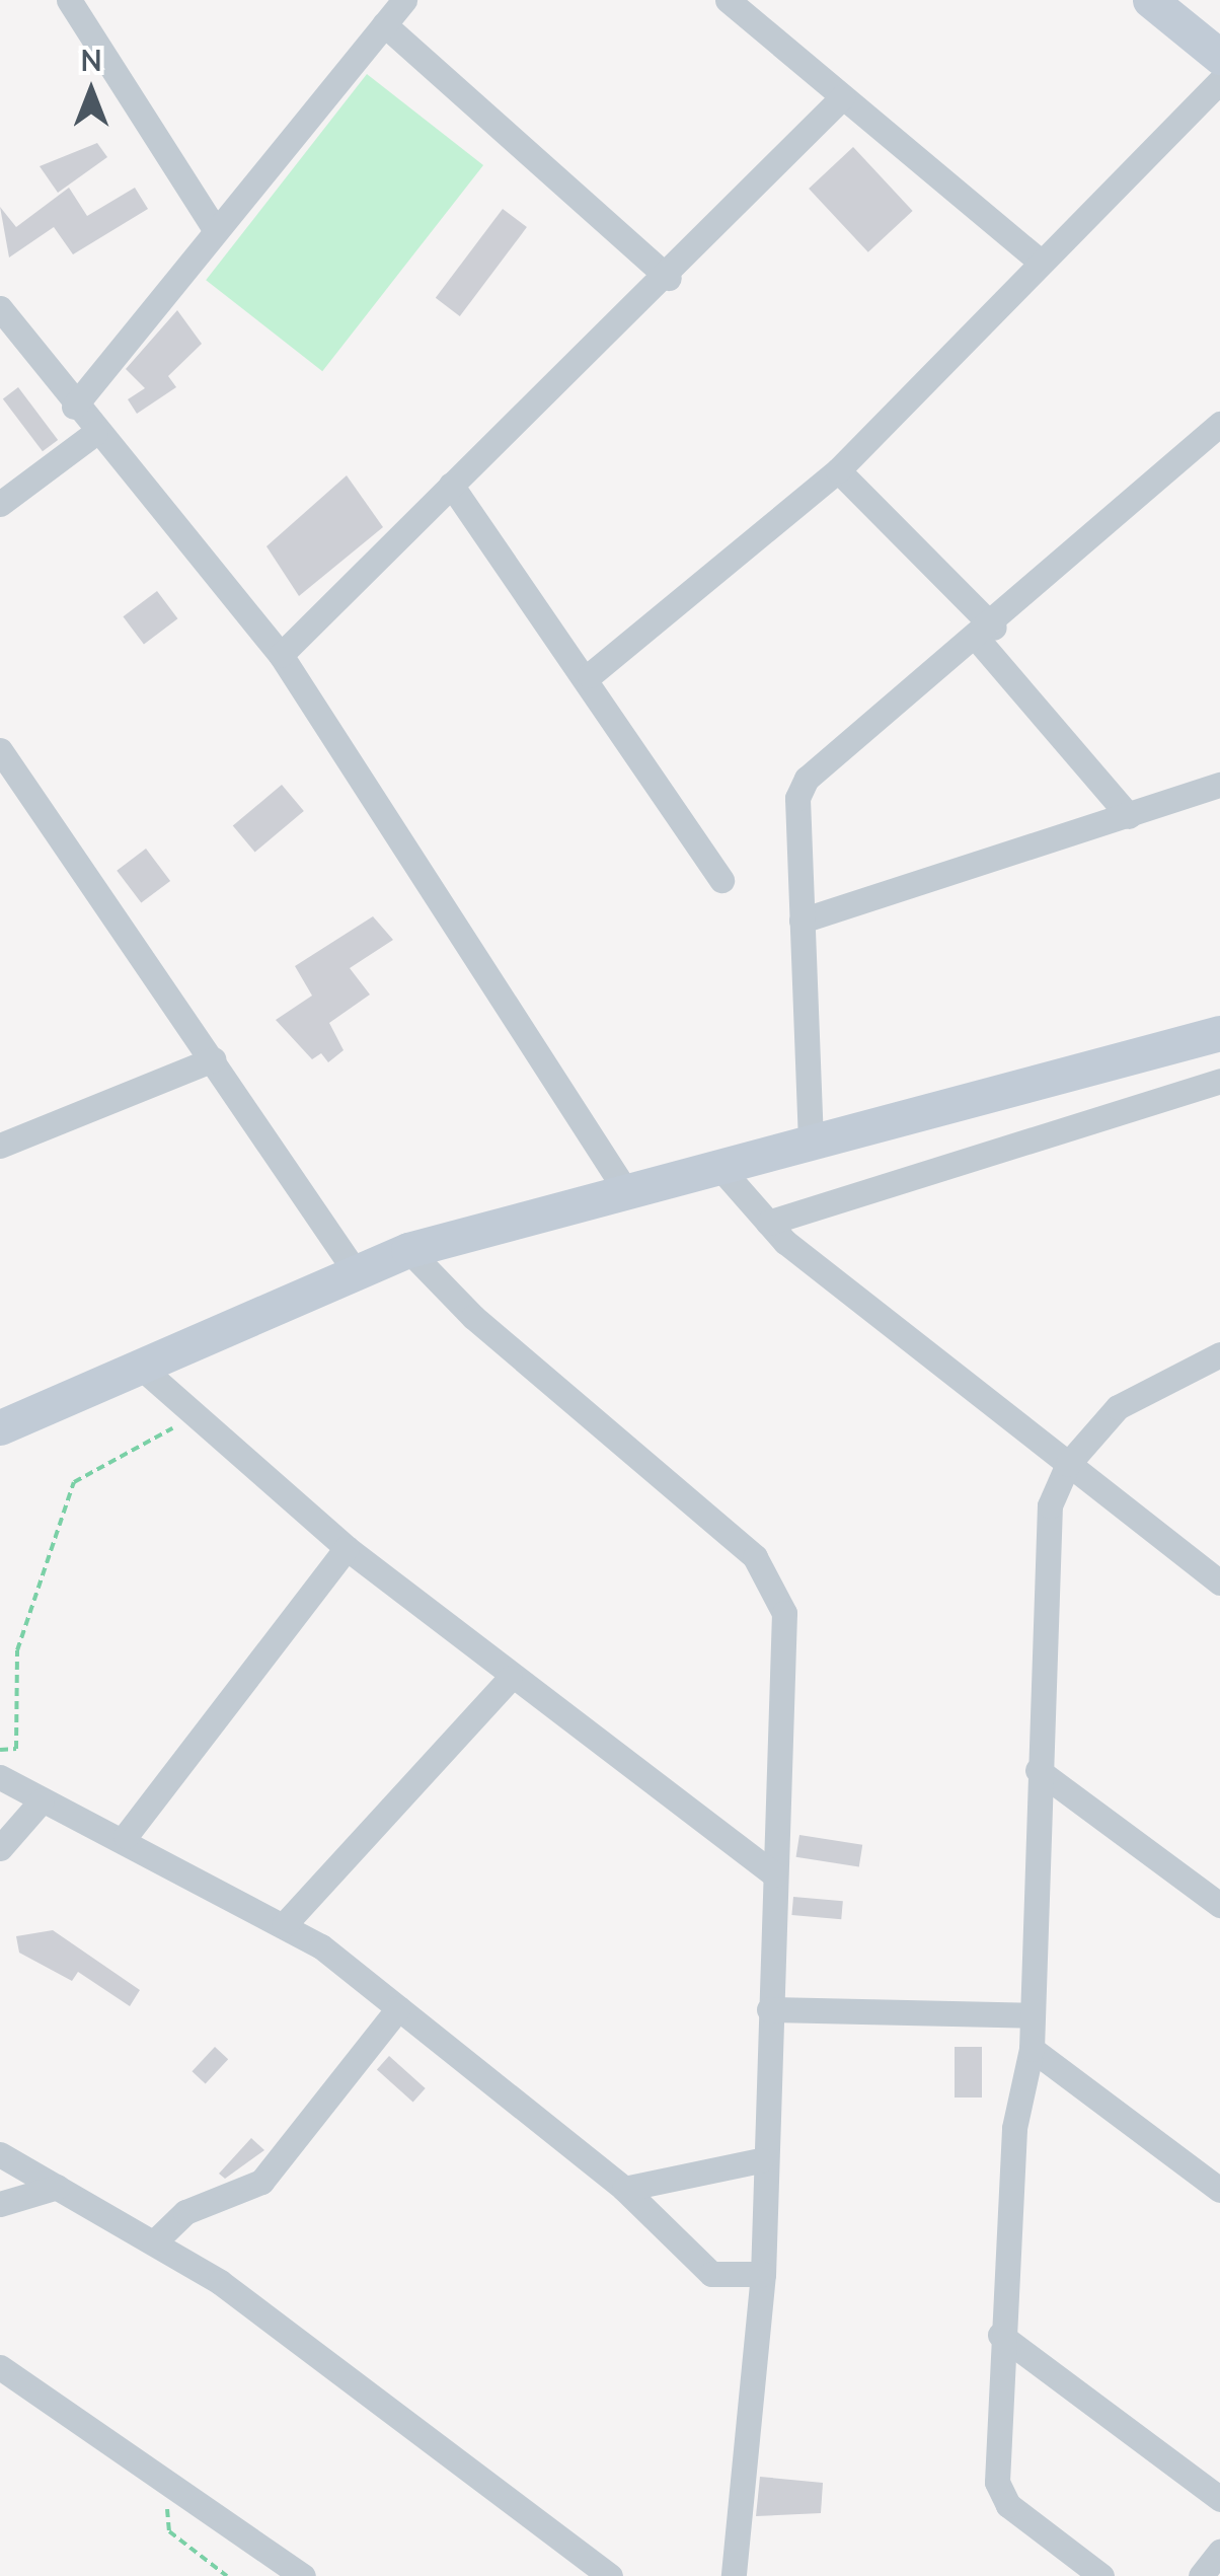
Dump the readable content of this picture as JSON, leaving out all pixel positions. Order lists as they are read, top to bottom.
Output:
{
  "north": "top"
}
